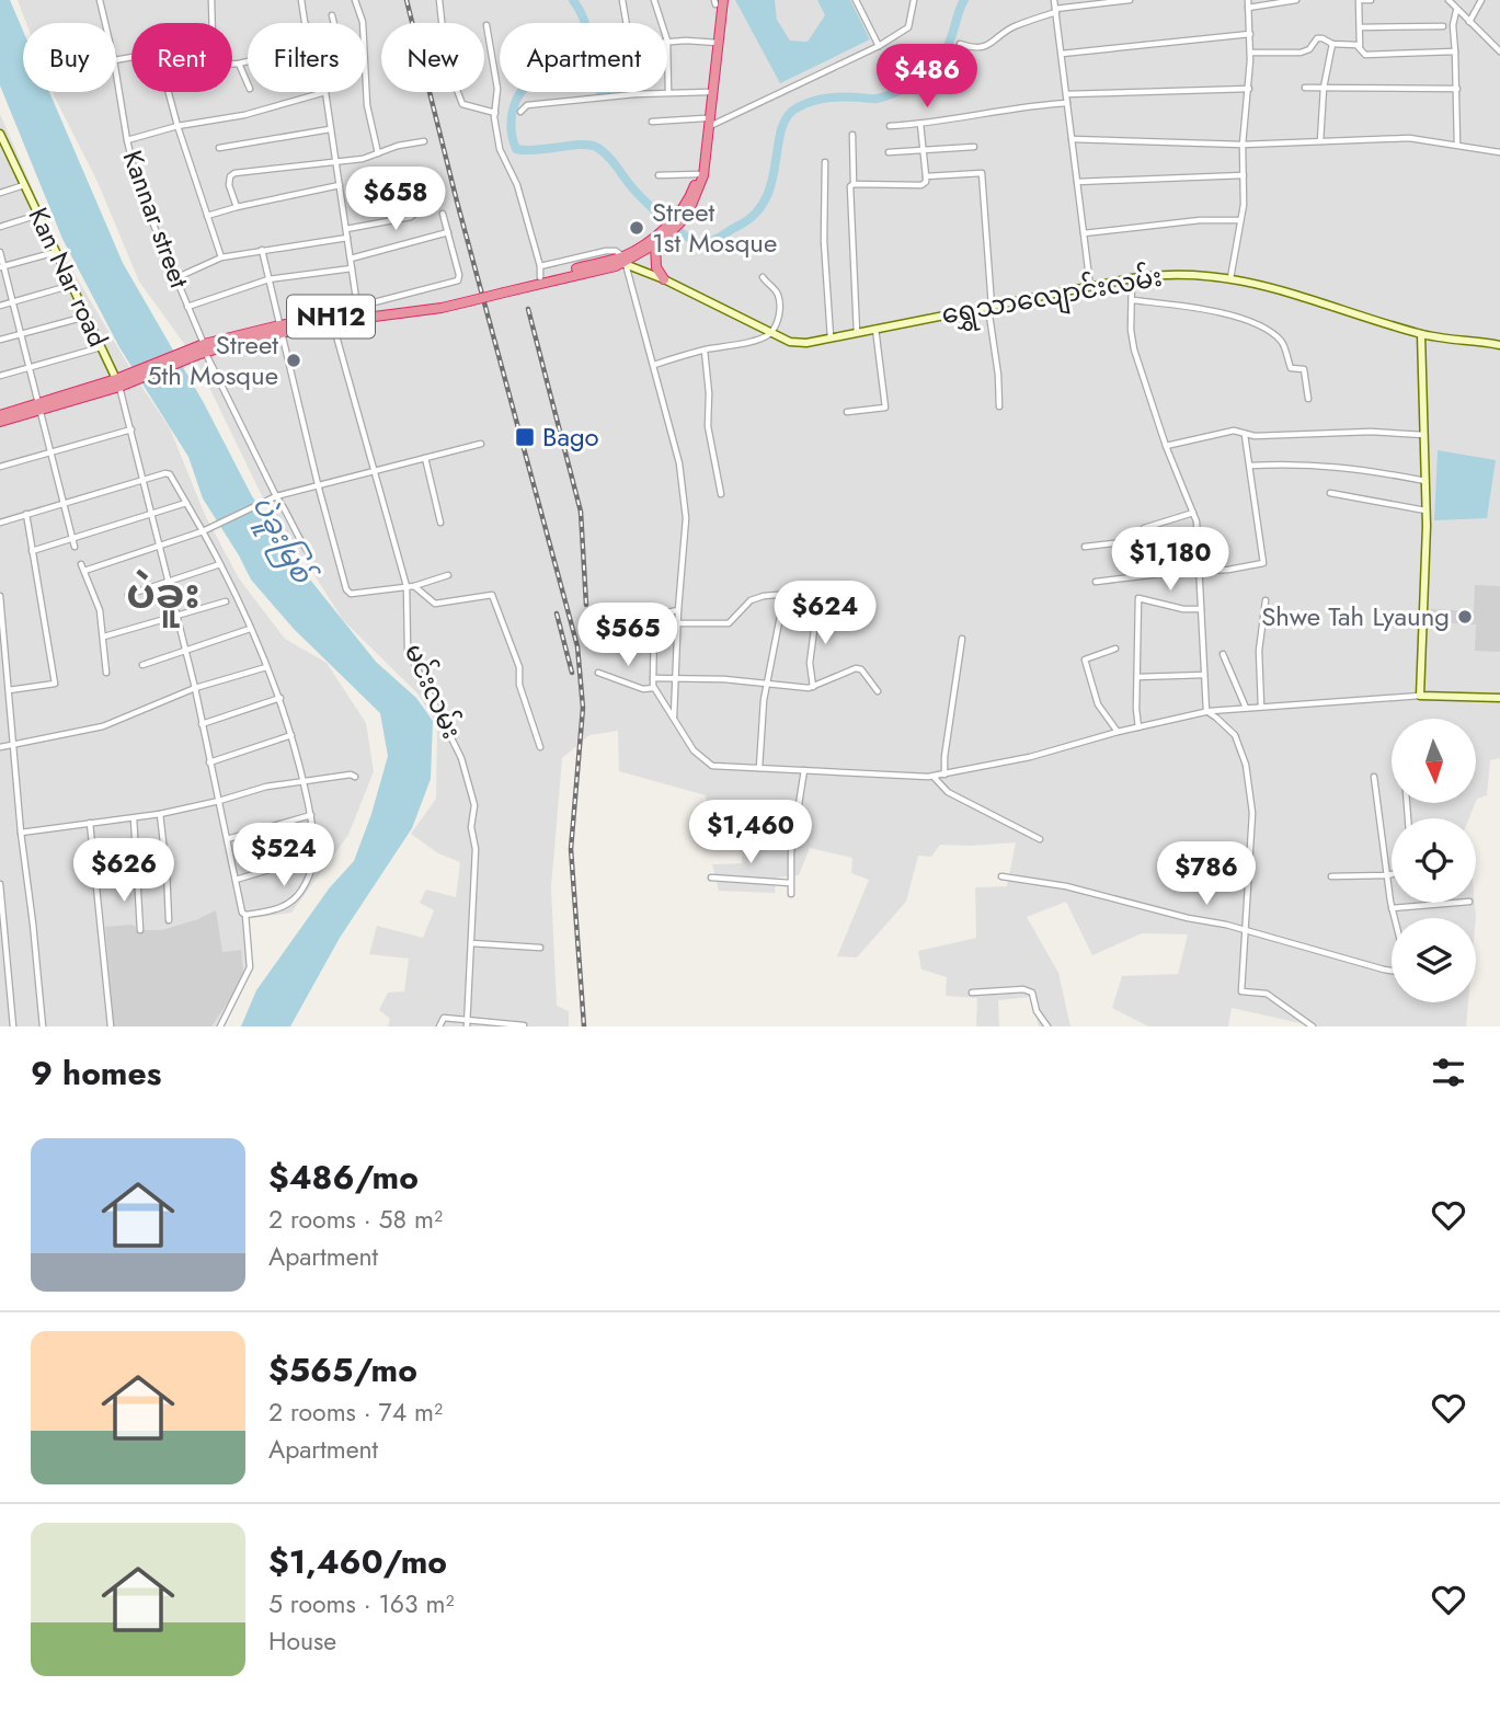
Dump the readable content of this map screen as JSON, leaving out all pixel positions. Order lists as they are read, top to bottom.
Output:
{
  "streets": {
    "highway": ["NH12"],
    "street": [
      "Kannar street",
      "Kan Nar road",
      "ရွှေသာလျောင်းလမ်း",
      "မင်းလမ်း"
    ]
  },
  "crossings": [
    ["Kannar street", "NH12"],
    ["Kan Nar road", "NH12"],
    ["ရွှေသာလျောင်းလမ်း", "NH12"],
    ["NH12", "မင်းလမ်း"]
  ],
  "districts": ["ပဲခူး"],
  "water": ["ပဲခူးမြစ်"],
  "places": {
    "other": ["Street 1st Mosque", "Street 5th Mosque", "Shwe Tah Lyaung"],
    "transit": ["Bago"]
  },
  "north": "bottom",
  "page": {
    "chip": [
      "Buy",
      "Rent",
      "Filters",
      "New",
      "Apartment"
    ],
    "price": [
      "$486",
      "$658",
      "$1,180",
      "$624",
      "$565",
      "$1,460",
      "$524",
      "$626",
      "$786"
    ],
    "heading": "9 homes",
    "list": [
      {
        "name": "$486/mo",
        "note": "2 rooms · 58 m² · Apartment"
      },
      {
        "name": "$565/mo",
        "note": "2 rooms · 74 m² · Apartment"
      },
      {
        "name": "$1,460/mo",
        "note": "5 rooms · 163 m² · House"
      }
    ]
  }
}
